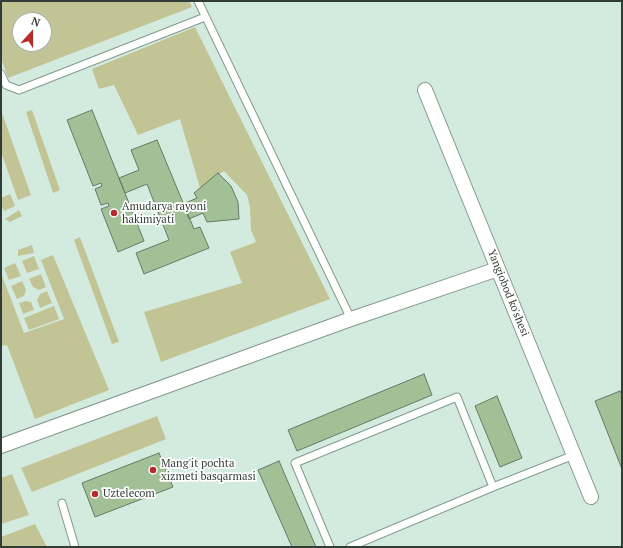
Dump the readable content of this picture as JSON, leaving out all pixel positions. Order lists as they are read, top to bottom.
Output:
{
  "streets": {
    "street": ["Yangiobod ko'shesi"]
  },
  "places": ["Amudarya rayoni hakimiyati", "Mang'it pochta xizmeti basqarmasi", "Uztelecom"],
  "north": "top"
}
